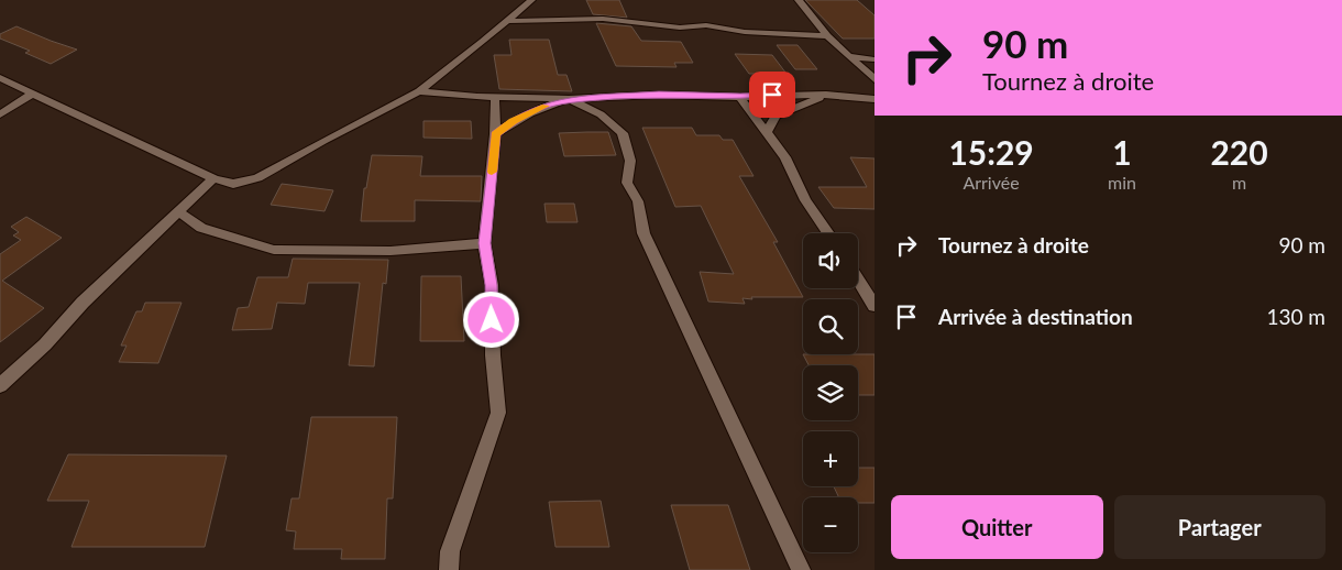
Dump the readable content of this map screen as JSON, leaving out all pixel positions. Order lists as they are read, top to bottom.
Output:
{
  "page": {
    "turn": ["90 m", "Tournez à droite"],
    "eta": [
      "15:29",
      "Arrivée",
      "1",
      "min",
      "220",
      "m"
    ],
    "list": [
      {
        "name": "Tournez à droite",
        "value": "90 m"
      },
      {
        "name": "Arrivée à destination",
        "value": "130 m"
      }
    ],
    "map_buttons": ["+", "−"],
    "buttons": ["Quitter", "Partager"]
  }
}
